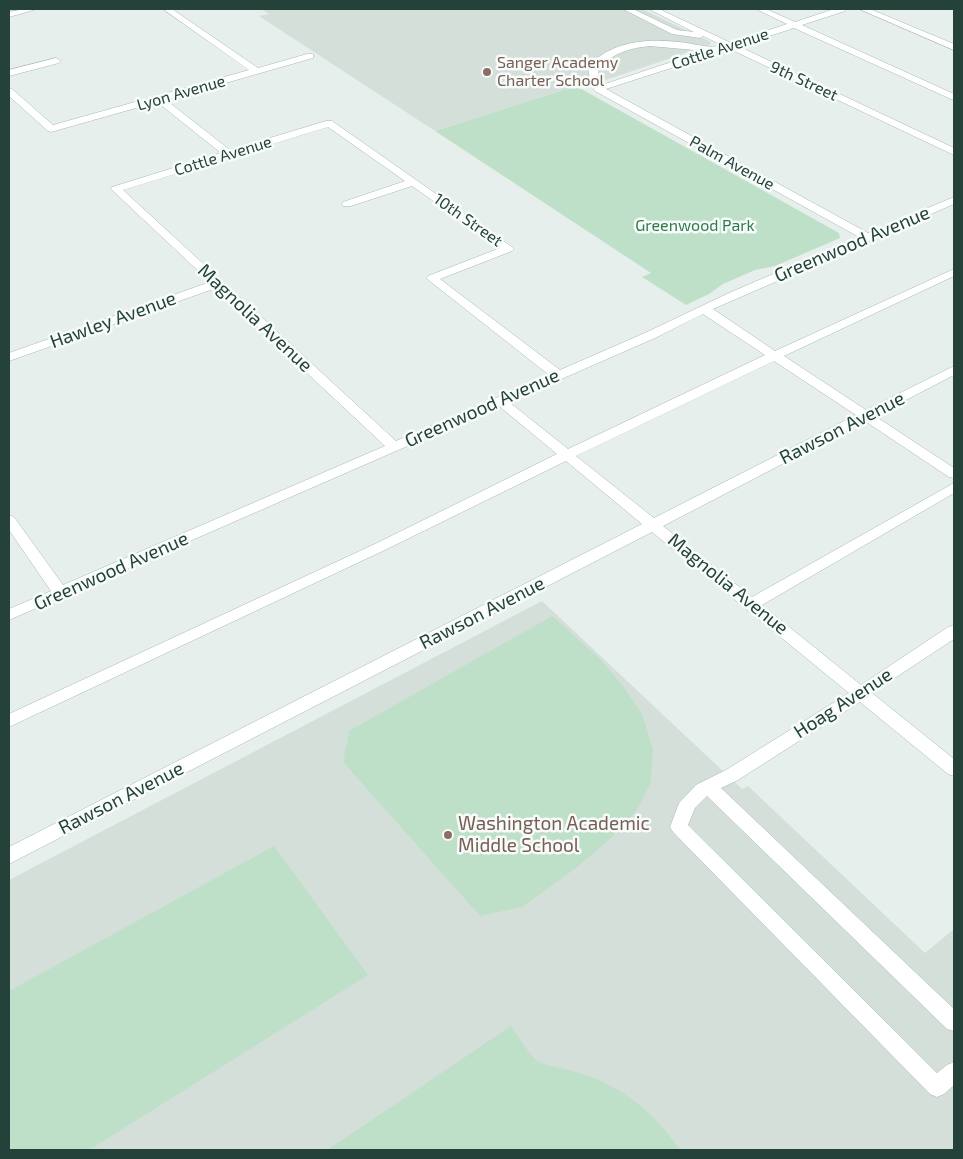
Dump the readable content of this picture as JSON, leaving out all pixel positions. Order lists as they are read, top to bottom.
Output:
{
  "streets": {
    "street": [
      "Cottle Avenue",
      "9th Street",
      "Lyon Avenue",
      "Palm Avenue",
      "10th Street",
      "Greenwood Avenue",
      "Magnolia Avenue",
      "Hawley Avenue",
      "Rawson Avenue",
      "Hoag Avenue"
    ]
  },
  "crossings": [
    ["Cottle Avenue", "9th Street"],
    ["Cottle Avenue", "Palm Avenue"],
    ["Cottle Avenue", "10th Street"],
    ["Cottle Avenue", "Magnolia Avenue"],
    ["Palm Avenue", "Greenwood Avenue"],
    ["10th Street", "Greenwood Avenue"],
    ["Greenwood Avenue", "Magnolia Avenue"],
    ["Magnolia Avenue", "Hawley Avenue"],
    ["Magnolia Avenue", "Rawson Avenue"],
    ["Magnolia Avenue", "Hoag Avenue"]
  ],
  "parks": ["Greenwood Park"],
  "places": ["Sanger Academy Charter School", "Washington Academic Middle School"]
}
